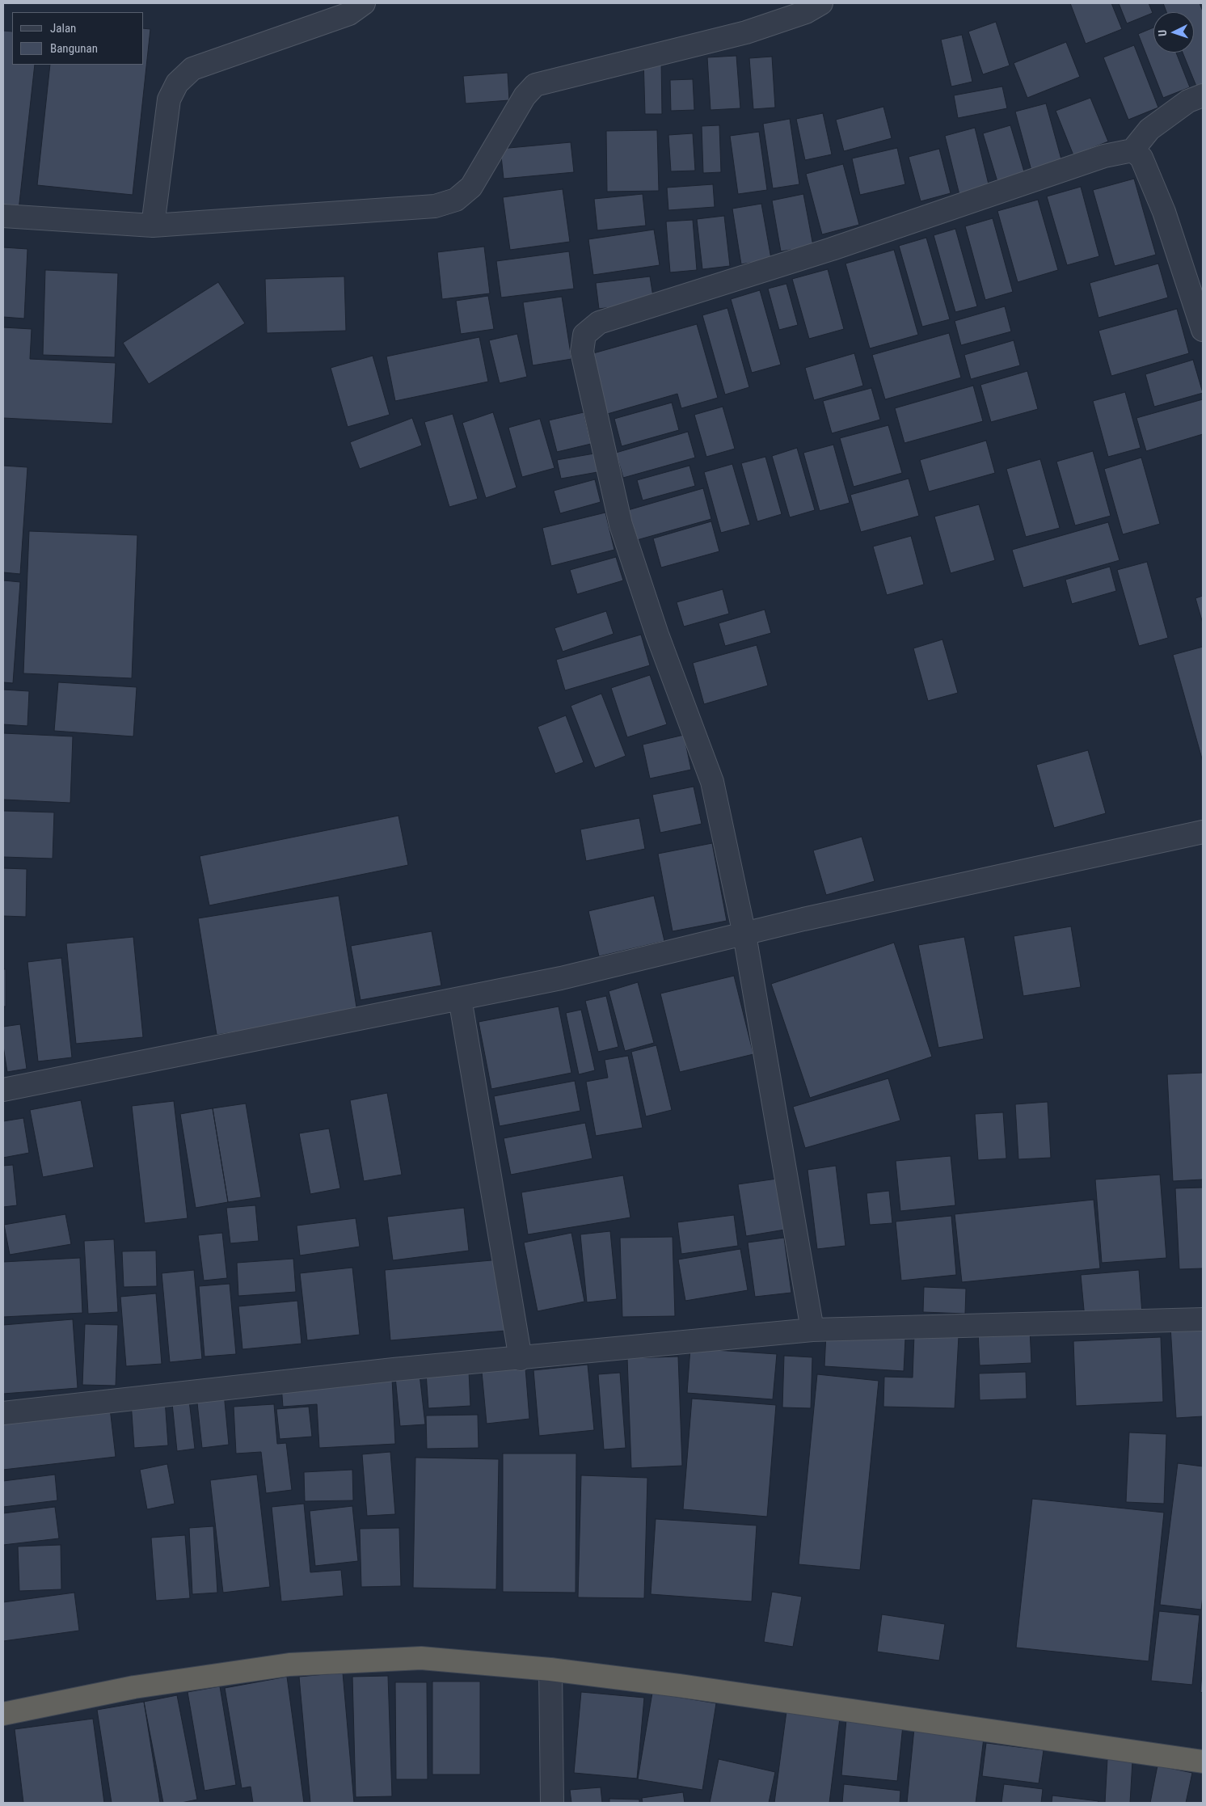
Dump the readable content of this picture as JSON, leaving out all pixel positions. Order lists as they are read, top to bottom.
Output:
{
  "legend": ["Jalan", "Bangunan"],
  "north": "left"
}
